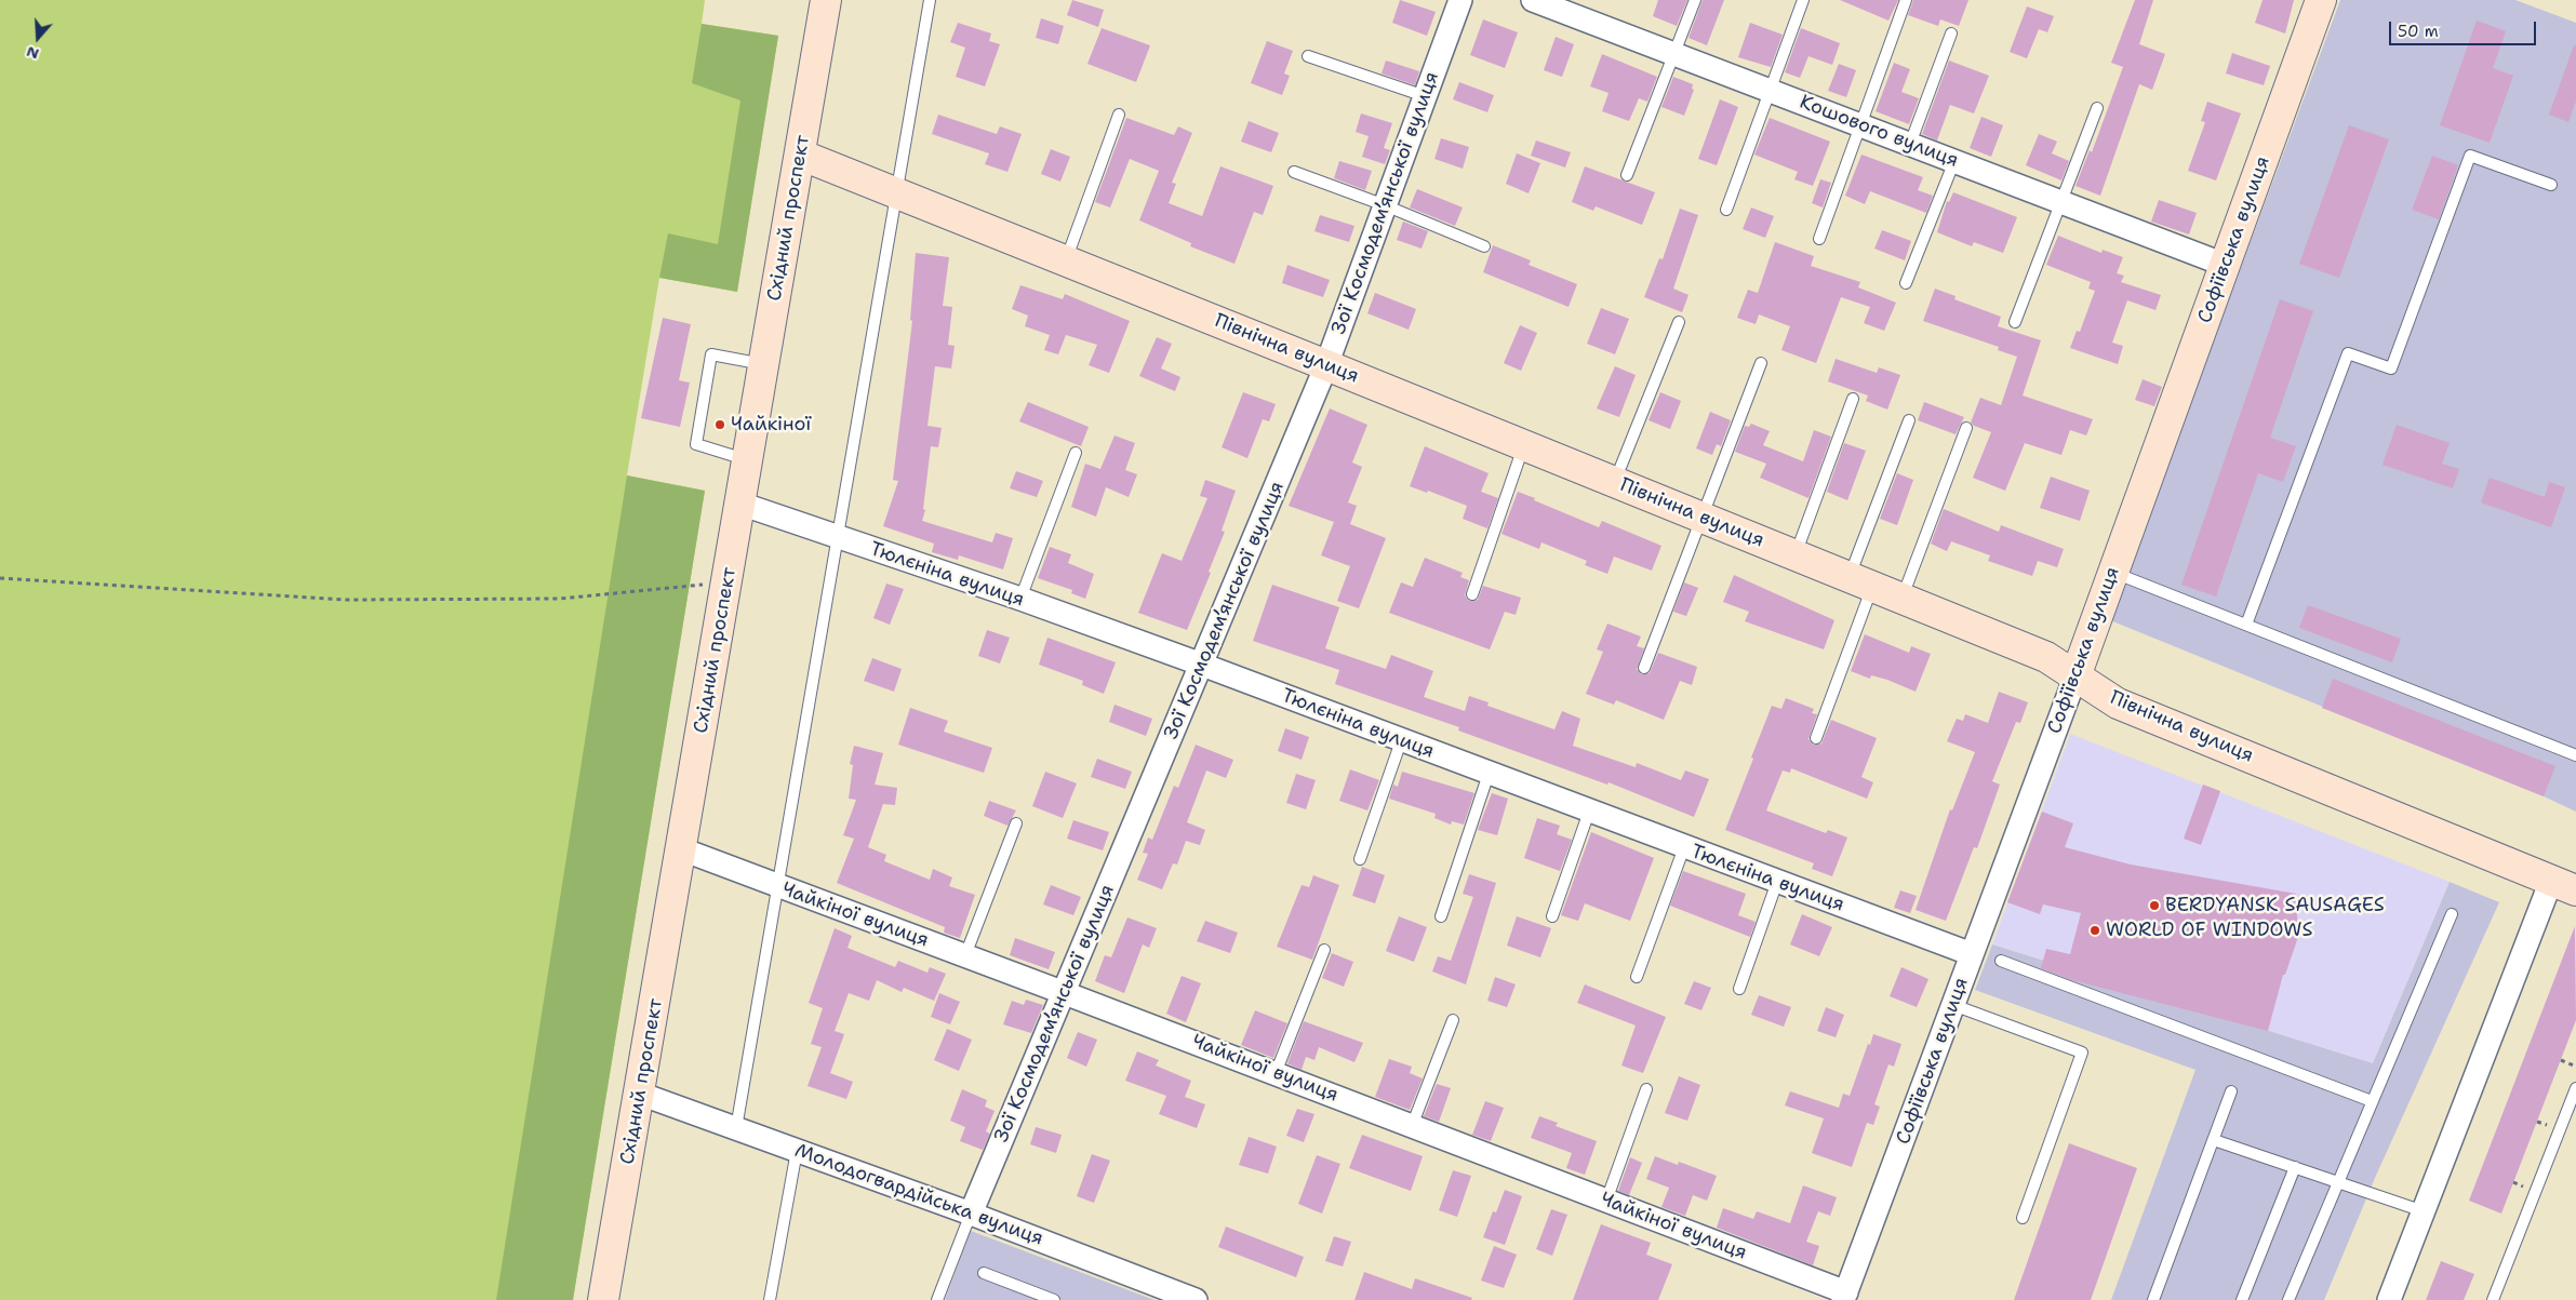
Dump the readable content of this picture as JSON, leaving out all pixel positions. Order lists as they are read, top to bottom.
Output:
{
  "streets": {
    "street": [
      "Кошового вулиця",
      "Зої Космодем’янської вулиця",
      "Східний проспект",
      "Софіївська вулиця",
      "Північна вулиця",
      "Тюлєніна вулиця",
      "Чайкіної вулиця",
      "Молодогвардійська вулиця"
    ]
  },
  "crossings": [
    ["Кошового вулиця", "Софіївська вулиця"],
    ["Зої Космодем’янської вулиця", "Північна вулиця"],
    ["Зої Космодем’янської вулиця", "Тюлєніна вулиця"],
    ["Зої Космодем’янської вулиця", "Чайкіної вулиця"],
    ["Зої Космодем’янської вулиця", "Молодогвардійська вулиця"],
    ["Східний проспект", "Північна вулиця"],
    ["Східний проспект", "Тюлєніна вулиця"],
    ["Східний проспект", "Чайкіної вулиця"],
    ["Східний проспект", "Молодогвардійська вулиця"],
    ["Софіївська вулиця", "Північна вулиця"],
    ["Софіївська вулиця", "Тюлєніна вулиця"],
    ["Софіївська вулиця", "Чайкіної вулиця"]
  ],
  "places": ["Чайкіної", "BERDYANSK SAUSAGES", "WORLD OF WINDOWS"],
  "scale_bar": "50 m",
  "north": "bottom"
}
